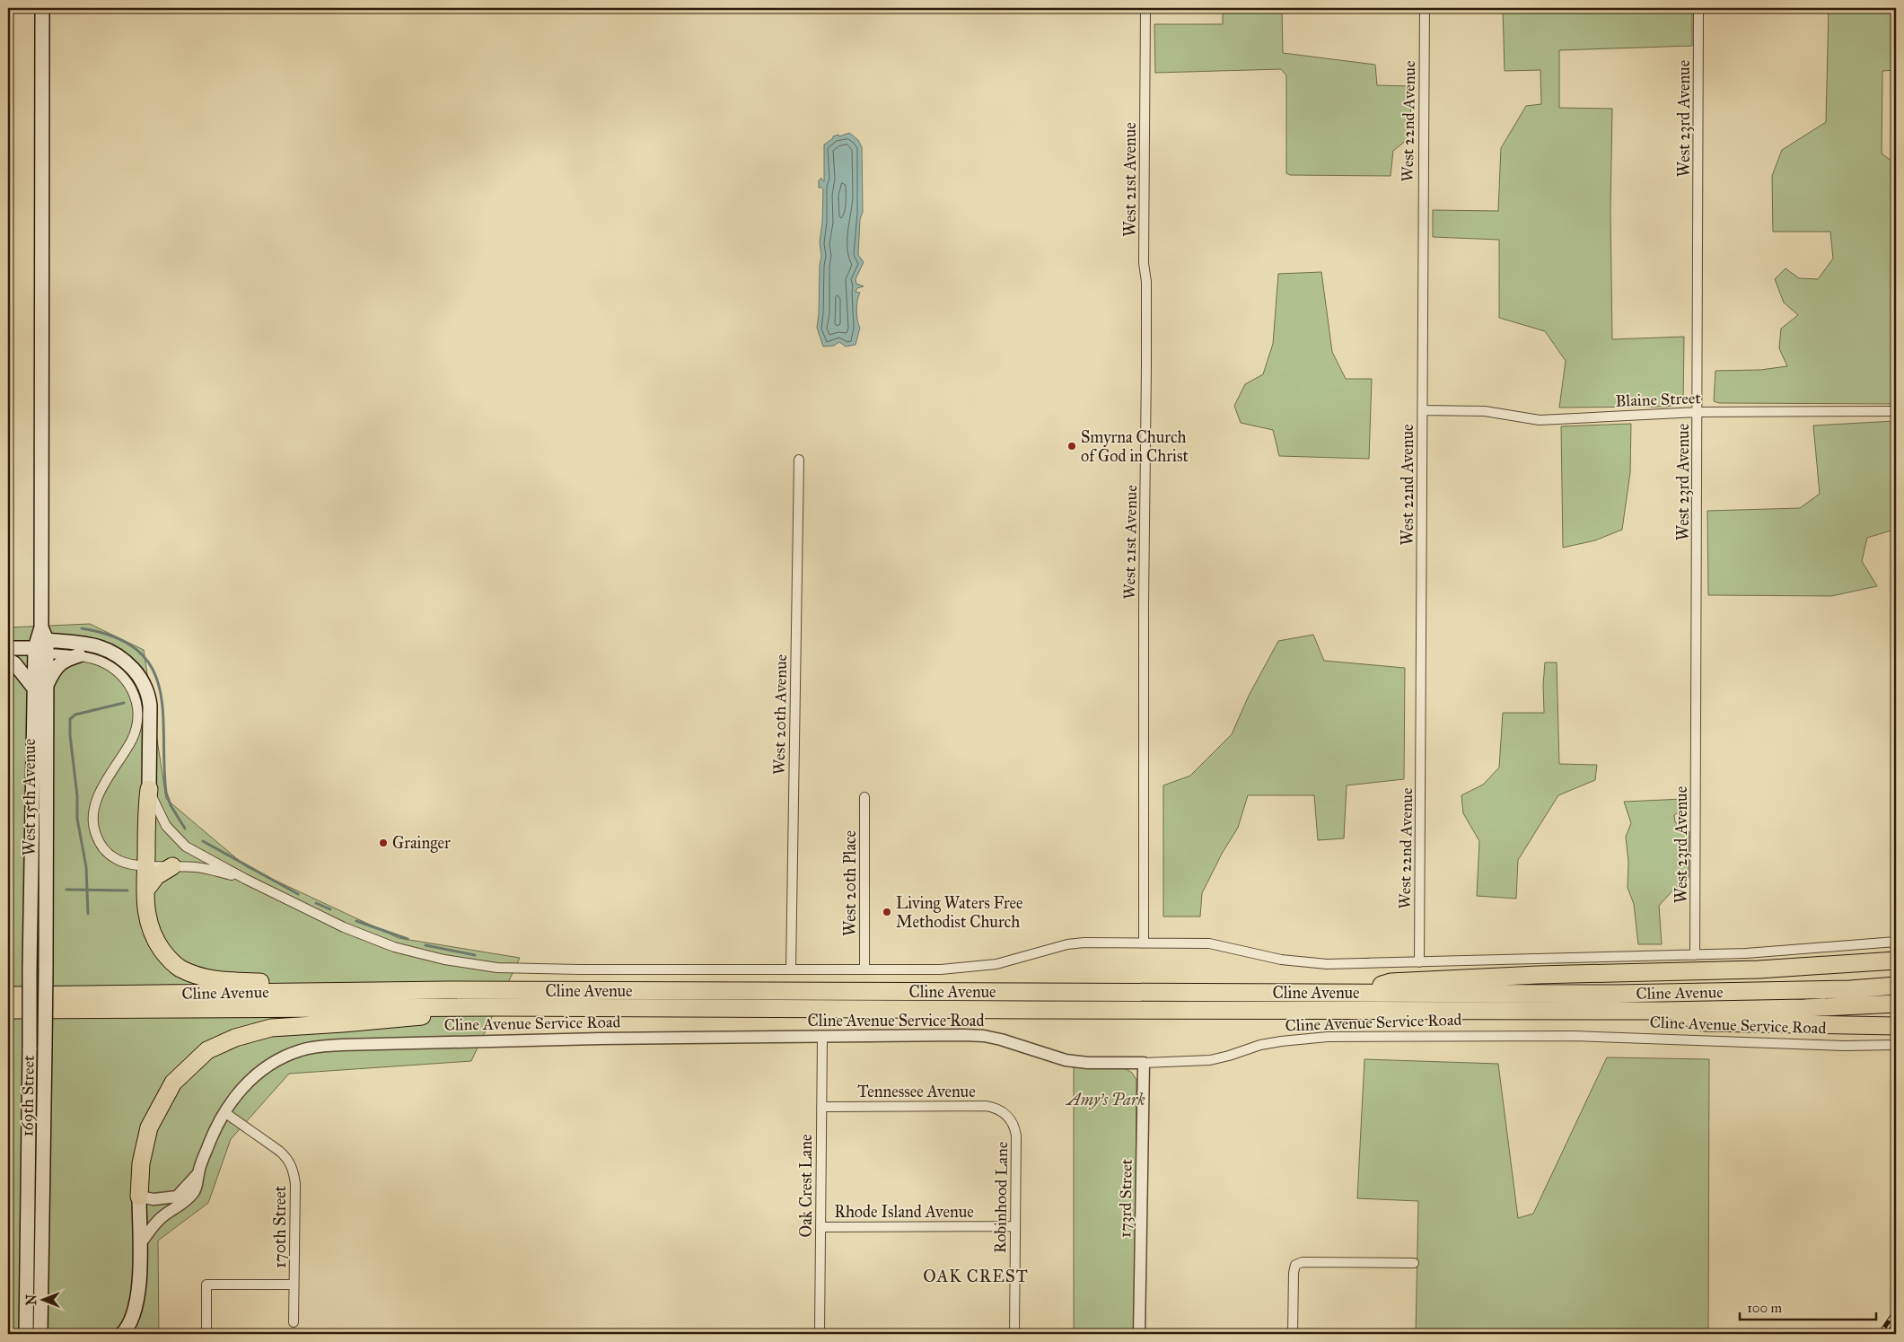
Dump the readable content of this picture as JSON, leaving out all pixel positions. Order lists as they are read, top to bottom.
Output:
{
  "streets": {
    "highway": ["Cline Avenue"],
    "main road": ["West 15th Avenue", "169th Street"],
    "street": [
      "West 23rd Avenue",
      "West 22nd Avenue",
      "West 21st Avenue",
      "Blaine Street",
      "West 20th Avenue",
      "West 20th Place",
      "Cline Avenue Service Road",
      "Tennessee Avenue",
      "Oak Crest Lane",
      "Robinhood Lane",
      "173rd Street",
      "Rhode Island Avenue",
      "170th Street"
    ]
  },
  "crossings": [
    ["West 23rd Avenue", "Blaine Street"],
    ["West 23rd Avenue", "Cline Avenue"],
    ["West 22nd Avenue", "Blaine Street"],
    ["West 22nd Avenue", "Cline Avenue"],
    ["West 21st Avenue", "Cline Avenue"],
    ["West 20th Avenue", "Cline Avenue"],
    ["West 15th Avenue", "Cline Avenue"],
    ["West 15th Avenue", "169th Street"],
    ["West 20th Place", "Cline Avenue"],
    ["Cline Avenue Service Road", "Oak Crest Lane"],
    ["Cline Avenue Service Road", "173rd Street"],
    ["Cline Avenue Service Road", "170th Street"],
    ["Tennessee Avenue", "Oak Crest Lane"],
    ["Tennessee Avenue", "Robinhood Lane"],
    ["Oak Crest Lane", "Rhode Island Avenue"],
    ["Robinhood Lane", "Rhode Island Avenue"]
  ],
  "districts": ["OAK CREST"],
  "parks": ["Amy's Park"],
  "places": ["Smyrna Church of God in Christ", "Grainger", "Living Waters Free Methodist Church"],
  "scale_bar": "100 m",
  "north": "left"
}
